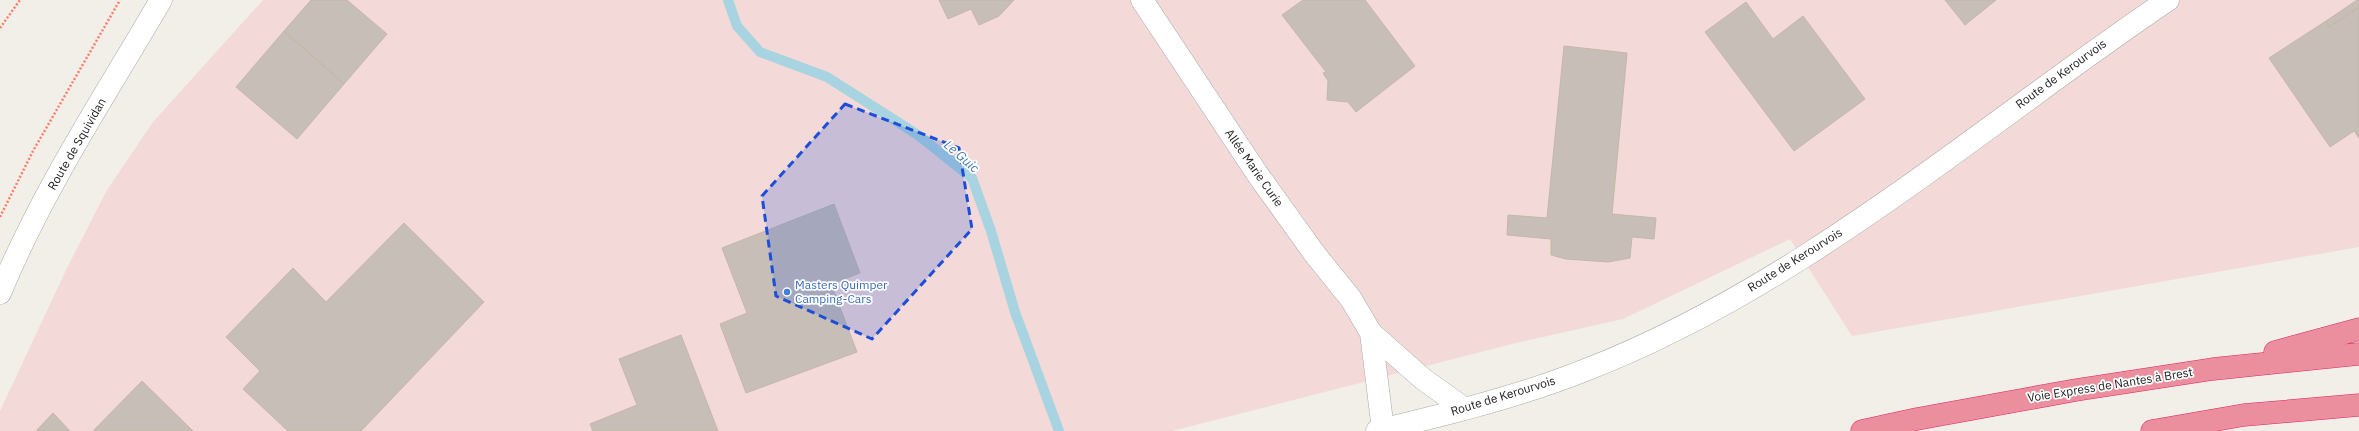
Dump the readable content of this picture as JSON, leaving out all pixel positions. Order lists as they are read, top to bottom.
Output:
{
  "streets": {
    "highway": ["Voie Express de Nantes à Brest"],
    "street": ["Route de Kerourvois", "Route de Squividan", "Allée Marie Curie"]
  },
  "crossings": [
    ["Route de Kerourvois", "Allée Marie Curie"]
  ],
  "water": ["Le Guic"],
  "places": ["Masters Quimper Camping-Cars"]
}
